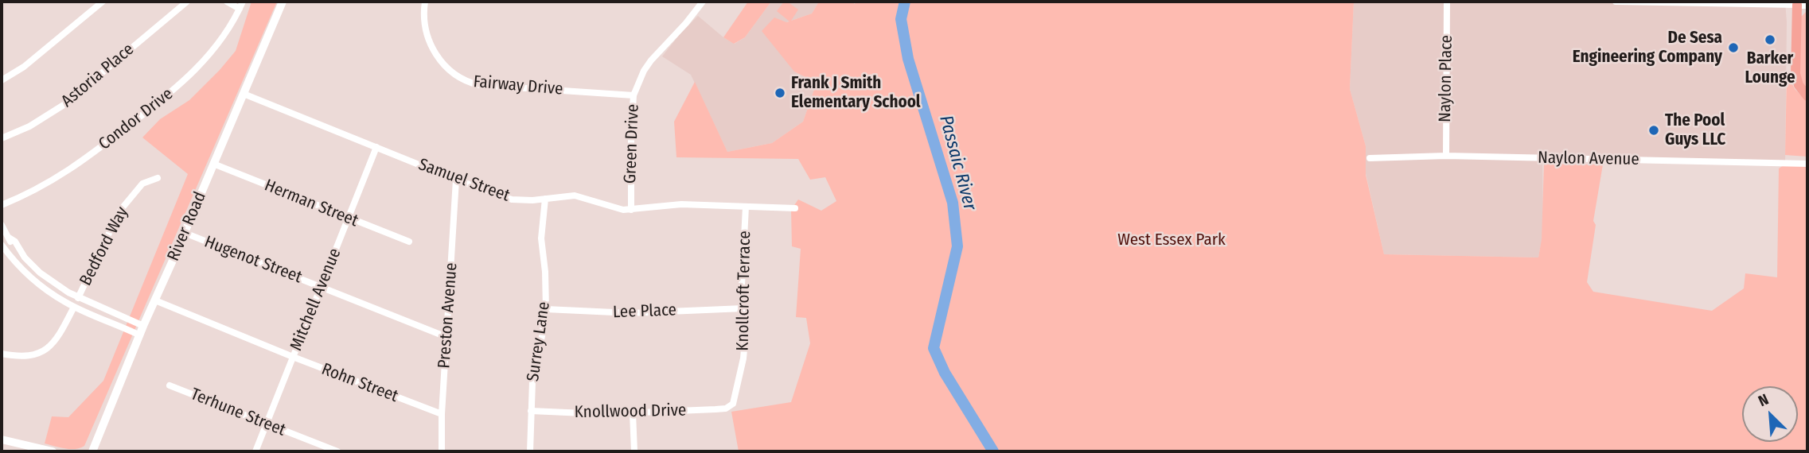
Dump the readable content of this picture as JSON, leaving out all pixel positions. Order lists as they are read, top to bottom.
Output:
{
  "streets": {
    "street": [
      "Astoria Place",
      "Naylon Place",
      "Fairway Drive",
      "Condor Drive",
      "Green Drive",
      "Naylon Avenue",
      "Samuel Street",
      "Herman Street",
      "River Road",
      "Bedford Way",
      "Hugenot Street",
      "Knollcroft Terrace",
      "Mitchell Avenue",
      "Lee Place",
      "Preston Avenue",
      "Surrey Lane",
      "Rohn Street",
      "Knollwood Drive",
      "Terhune Street"
    ]
  },
  "crossings": [
    ["Naylon Place", "Naylon Avenue"],
    ["Fairway Drive", "Green Drive"],
    ["Green Drive", "Samuel Street"],
    ["Samuel Street", "River Road"],
    ["Samuel Street", "Knollcroft Terrace"],
    ["Samuel Street", "Mitchell Avenue"],
    ["Samuel Street", "Preston Avenue"],
    ["Samuel Street", "Surrey Lane"],
    ["Herman Street", "River Road"],
    ["Herman Street", "Mitchell Avenue"],
    ["River Road", "Hugenot Street"],
    ["River Road", "Rohn Street"],
    ["Hugenot Street", "Mitchell Avenue"],
    ["Hugenot Street", "Preston Avenue"],
    ["Knollcroft Terrace", "Lee Place"],
    ["Knollcroft Terrace", "Knollwood Drive"],
    ["Mitchell Avenue", "Rohn Street"],
    ["Mitchell Avenue", "Terhune Street"],
    ["Lee Place", "Surrey Lane"],
    ["Preston Avenue", "Rohn Street"],
    ["Surrey Lane", "Knollwood Drive"]
  ],
  "water": ["Passaic River"],
  "parks": ["West Essex Park"],
  "places": [
    "Barker Lounge",
    "De Sesa Engineering Company",
    "Frank J Smith Elementary School",
    "The Pool Guys LLC"
  ],
  "north": "top left"
}
